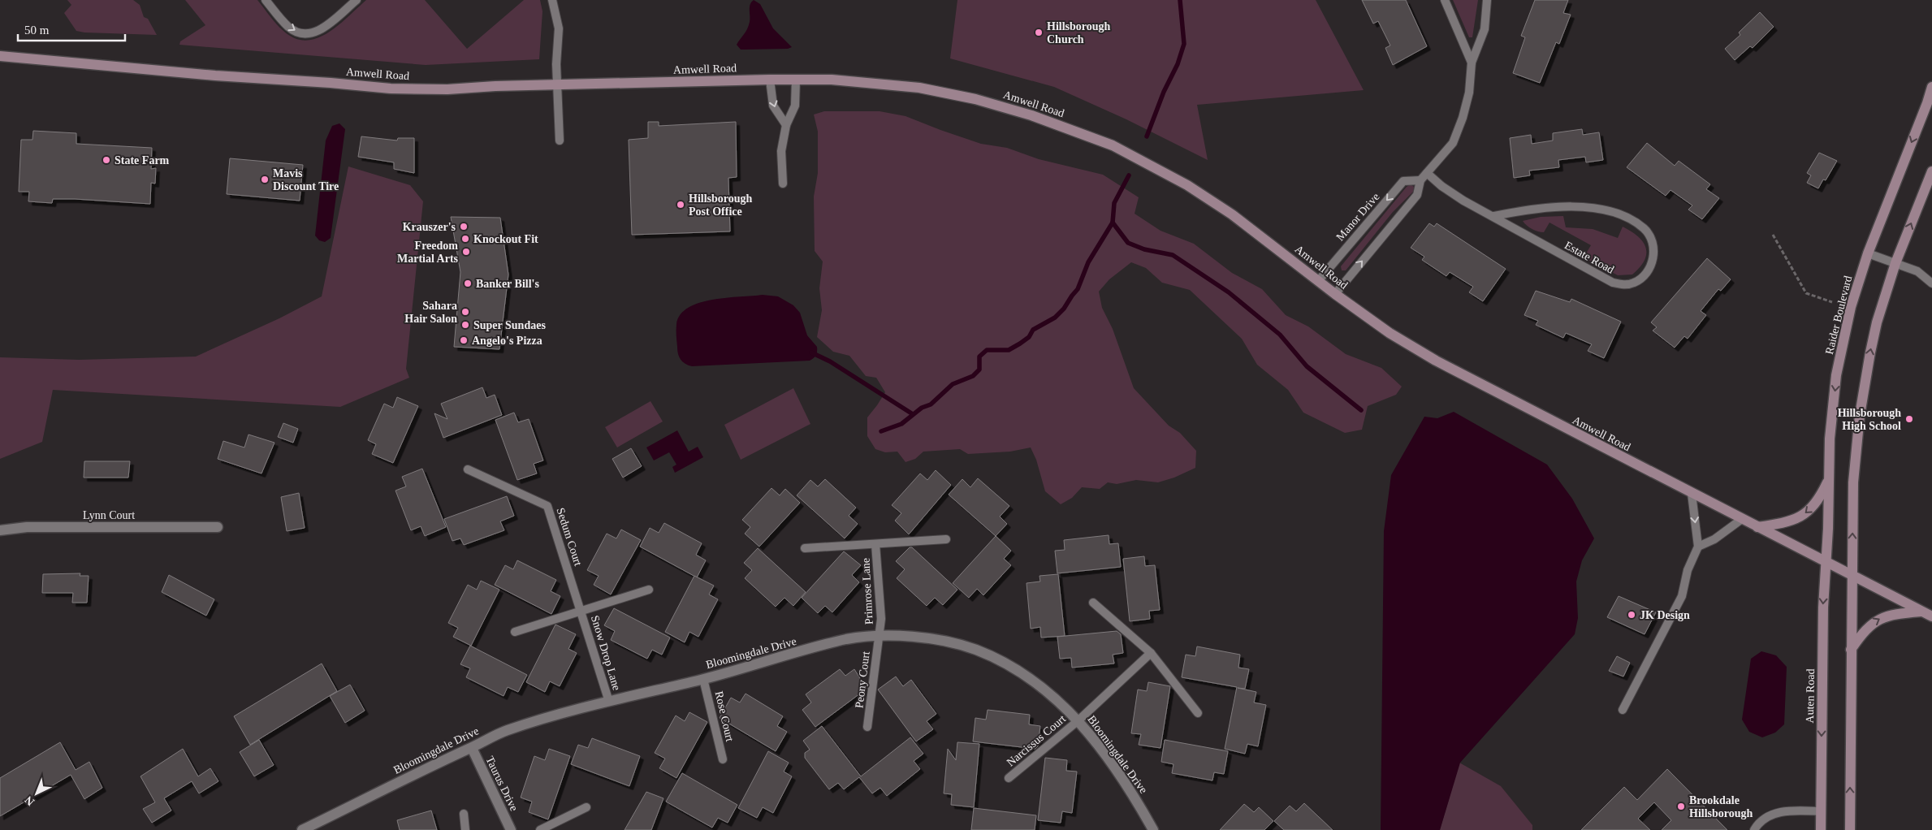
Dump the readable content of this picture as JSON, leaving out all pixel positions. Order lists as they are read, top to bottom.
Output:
{
  "streets": {
    "main road": ["Amwell Road", "Raider Boulevard", "Auten Road"],
    "street": ["Lynn Court", "Bloomingdale Drive", "Taurus Drive"],
    "lane": [
      "Manor Drive",
      "Estate Road",
      "Sedum Court",
      "Primrose Lane",
      "Snow Drop Lane",
      "Peony Court",
      "Rose Court",
      "Narcissus Court"
    ]
  },
  "crossings": [
    ["Amwell Road", "Manor Drive"],
    ["Amwell Road", "Raider Boulevard"],
    ["Amwell Road", "Auten Road"],
    ["Raider Boulevard", "Auten Road"],
    ["Sedum Court", "Snow Drop Lane"],
    ["Primrose Lane", "Bloomingdale Drive"],
    ["Primrose Lane", "Peony Court"],
    ["Snow Drop Lane", "Bloomingdale Drive"],
    ["Bloomingdale Drive", "Peony Court"],
    ["Bloomingdale Drive", "Rose Court"],
    ["Bloomingdale Drive", "Narcissus Court"],
    ["Bloomingdale Drive", "Taurus Drive"]
  ],
  "places": [
    "Hillsborough Church",
    "State Farm",
    "Mavis Discount Tire",
    "Hillsborough Post Office",
    "Krauszer's",
    "Knockout Fit",
    "Freedom Martial Arts",
    "Banker Bill's",
    "Sahara Hair Salon",
    "Super Sundaes",
    "Angelo's Pizza",
    "Hillsborough High School",
    "JK Design",
    "Brookdale Hillsborough"
  ],
  "scale_bar": "50 m",
  "north": "bottom left"
}
